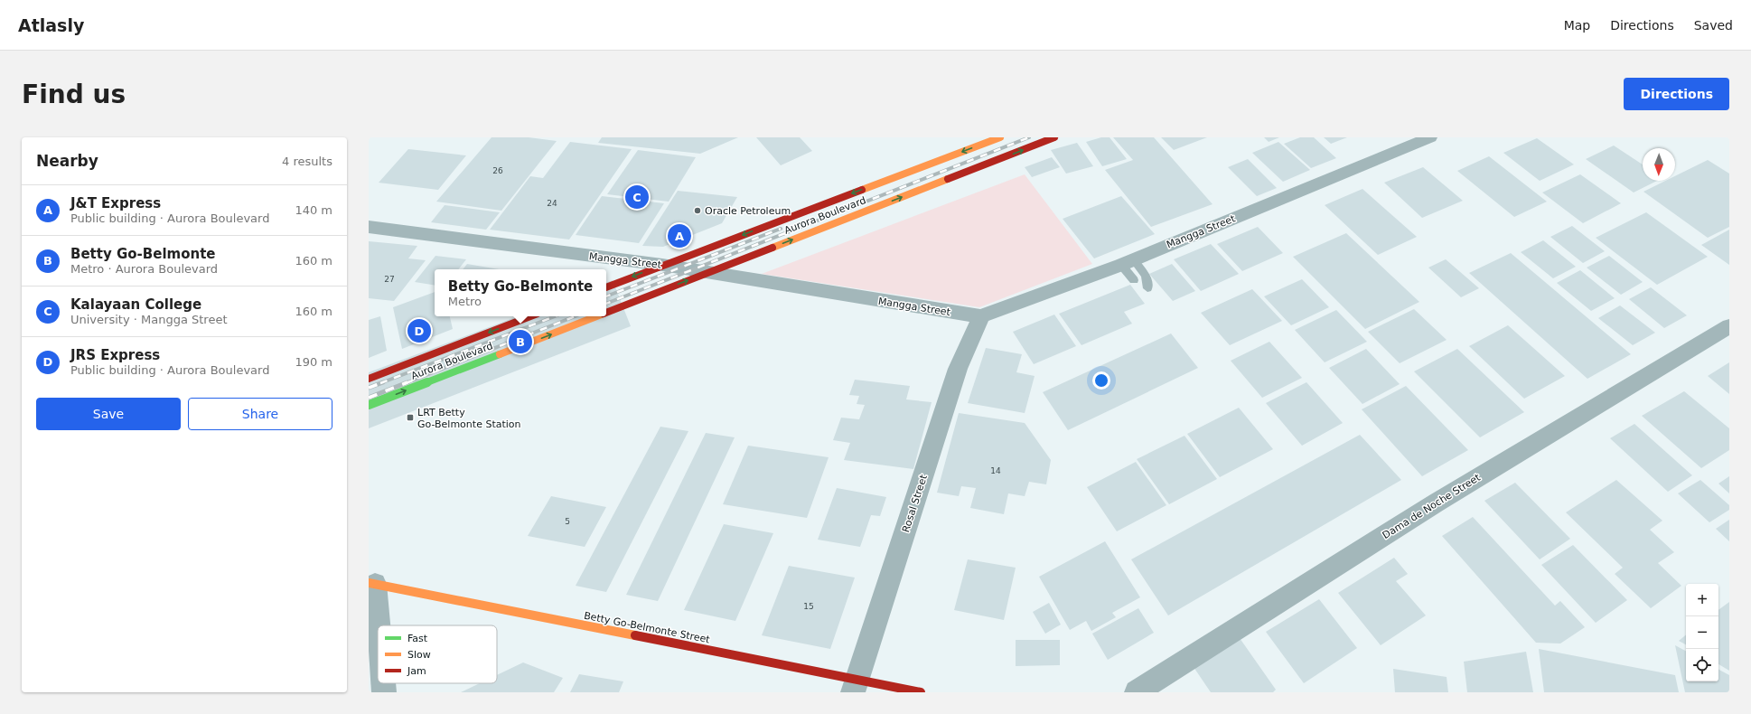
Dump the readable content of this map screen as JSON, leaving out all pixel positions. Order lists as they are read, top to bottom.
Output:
{
  "streets": {
    "main road": ["Aurora Boulevard", "Betty Go-Belmonte Street"],
    "street": ["Mangga Street", "Rosal Street", "Dama de Noche Street"]
  },
  "crossings": [
    ["Aurora Boulevard", "Mangga Street"],
    ["Mangga Street", "Rosal Street"],
    ["Rosal Street", "Betty Go-Belmonte Street"]
  ],
  "places": {
    "other": ["Oracle Petroleum"],
    "transit": ["LRT Betty Go-Belmonte Station"]
  },
  "house_numbers": [
    "26",
    "24",
    "27",
    "14",
    "5",
    "15"
  ],
  "legend": ["Fast", "Slow", "Jam"],
  "north": "bottom",
  "page": {
    "header": "Atlasly",
    "nav": ["Map", "Directions", "Saved"],
    "buttons": [
      "Directions",
      ["Save", "Share"]
    ],
    "title": "Find us",
    "heading": ["Nearby", "4 results"],
    "pins": [
      "C",
      "A",
      "D",
      "B"
    ],
    "list": [
      {
        "mark": "A",
        "name": "J&T Express",
        "note": "Public building · Aurora Boulevard",
        "value": "140 m"
      },
      {
        "mark": "B",
        "name": "Betty Go-Belmonte",
        "note": "Metro · Aurora Boulevard",
        "value": "160 m"
      },
      {
        "mark": "C",
        "name": "Kalayaan College",
        "note": "University · Mangga Street",
        "value": "160 m"
      },
      {
        "mark": "D",
        "name": "JRS Express",
        "note": "Public building · Aurora Boulevard",
        "value": "190 m"
      }
    ],
    "popup": ["Betty Go-Belmonte", "Metro"],
    "map_buttons": ["+", "−"]
  }
}
